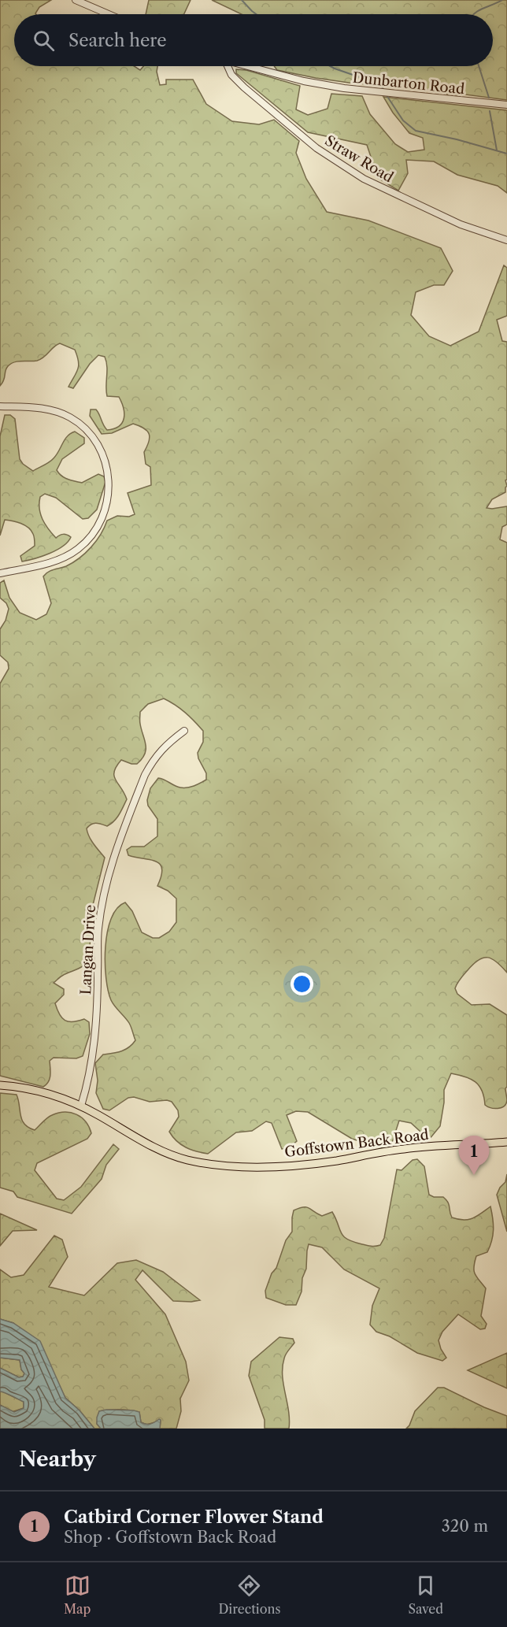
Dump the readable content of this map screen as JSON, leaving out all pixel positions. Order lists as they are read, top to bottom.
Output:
{
  "streets": {
    "main road": ["Goffstown Back Road"],
    "street": ["Dunbarton Road", "Straw Road", "Langan Drive"]
  },
  "crossings": [
    ["Langan Drive", "Goffstown Back Road"]
  ],
  "page": {
    "search": "Search here",
    "pins": "1",
    "heading": "Nearby",
    "list": [
      {
        "mark": "1",
        "name": "Catbird Corner Flower Stand",
        "note": "Shop · Goffstown Back Road",
        "value": "320 m"
      }
    ],
    "nav": ["Map", "Directions", "Saved"]
  }
}
